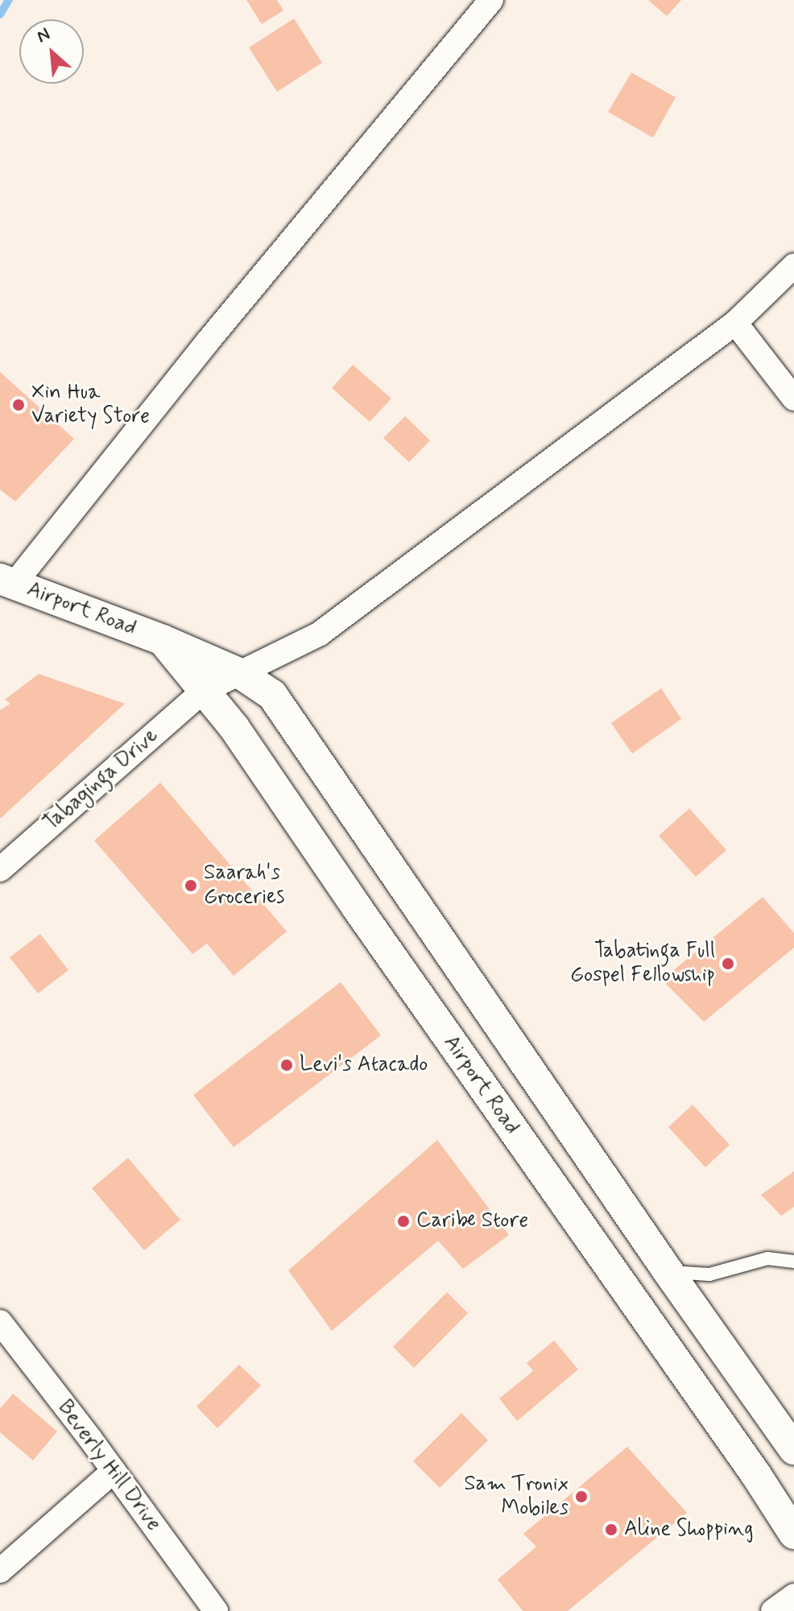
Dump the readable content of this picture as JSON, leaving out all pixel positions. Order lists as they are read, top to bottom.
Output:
{
  "streets": {
    "street": ["Airport Road", "Tabaginga Drive", "Beverly Hill Drive"]
  },
  "crossings": [
    ["Airport Road", "Tabaginga Drive"]
  ],
  "places": [
    "Xin Hua Variety Store",
    "Saarah's Groceries",
    "Tabatinga Full Gospel Fellowship",
    "Levi's Atacado",
    "Caribe Store",
    "Sam Tronix Mobiles",
    "Aline Shopping"
  ],
  "north": "top left"
}
